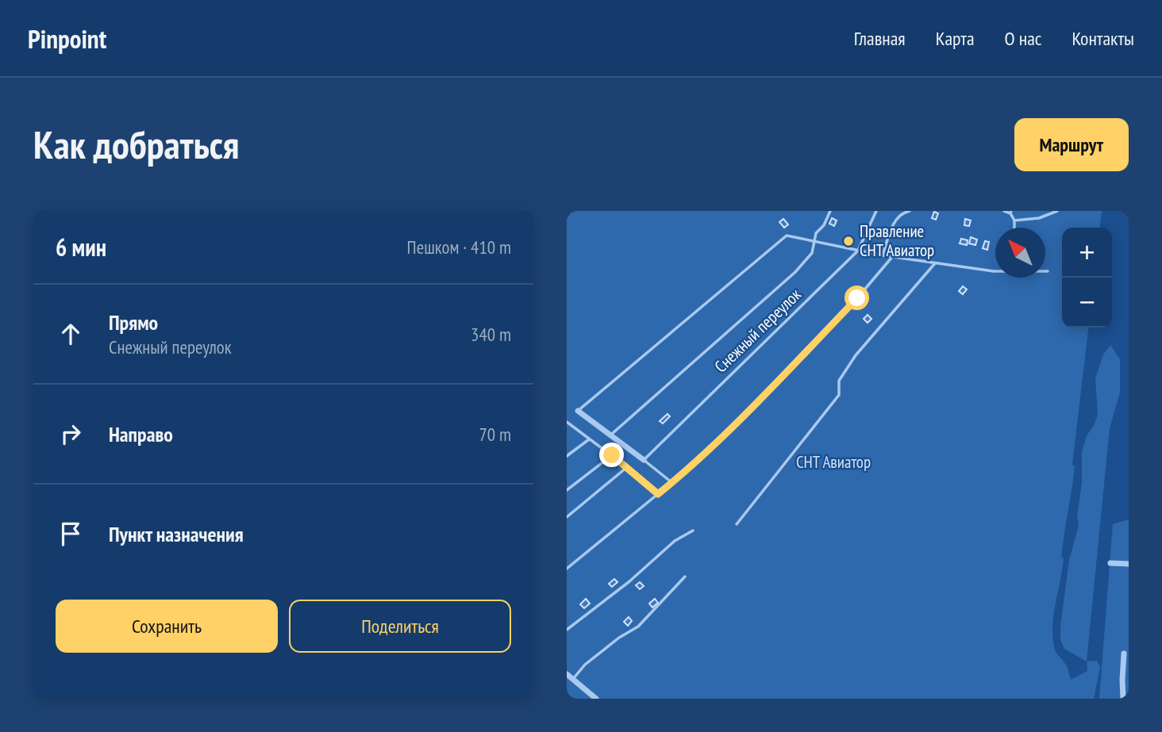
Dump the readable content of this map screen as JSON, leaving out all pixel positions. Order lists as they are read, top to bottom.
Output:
{
  "streets": {
    "lane": ["Снежный переулок"]
  },
  "parks": ["СНТ Авиатор"],
  "places": ["Правление СНТ Авиатор"],
  "north": "top left",
  "page": {
    "header": "Pinpoint",
    "nav": [
      "Главная",
      "Карта",
      "О нас",
      "Контакты"
    ],
    "buttons": [
      "Маршрут",
      ["Сохранить", "Поделиться"]
    ],
    "title": "Как добраться",
    "heading": ["6 мин", "Пешком · 410 m"],
    "map_buttons": ["+", "−"],
    "list": [
      ["Прямо", "Снежный переулок", "340 m"],
      ["Направо", "70 m"],
      "Пункт назначения"
    ]
  }
}
